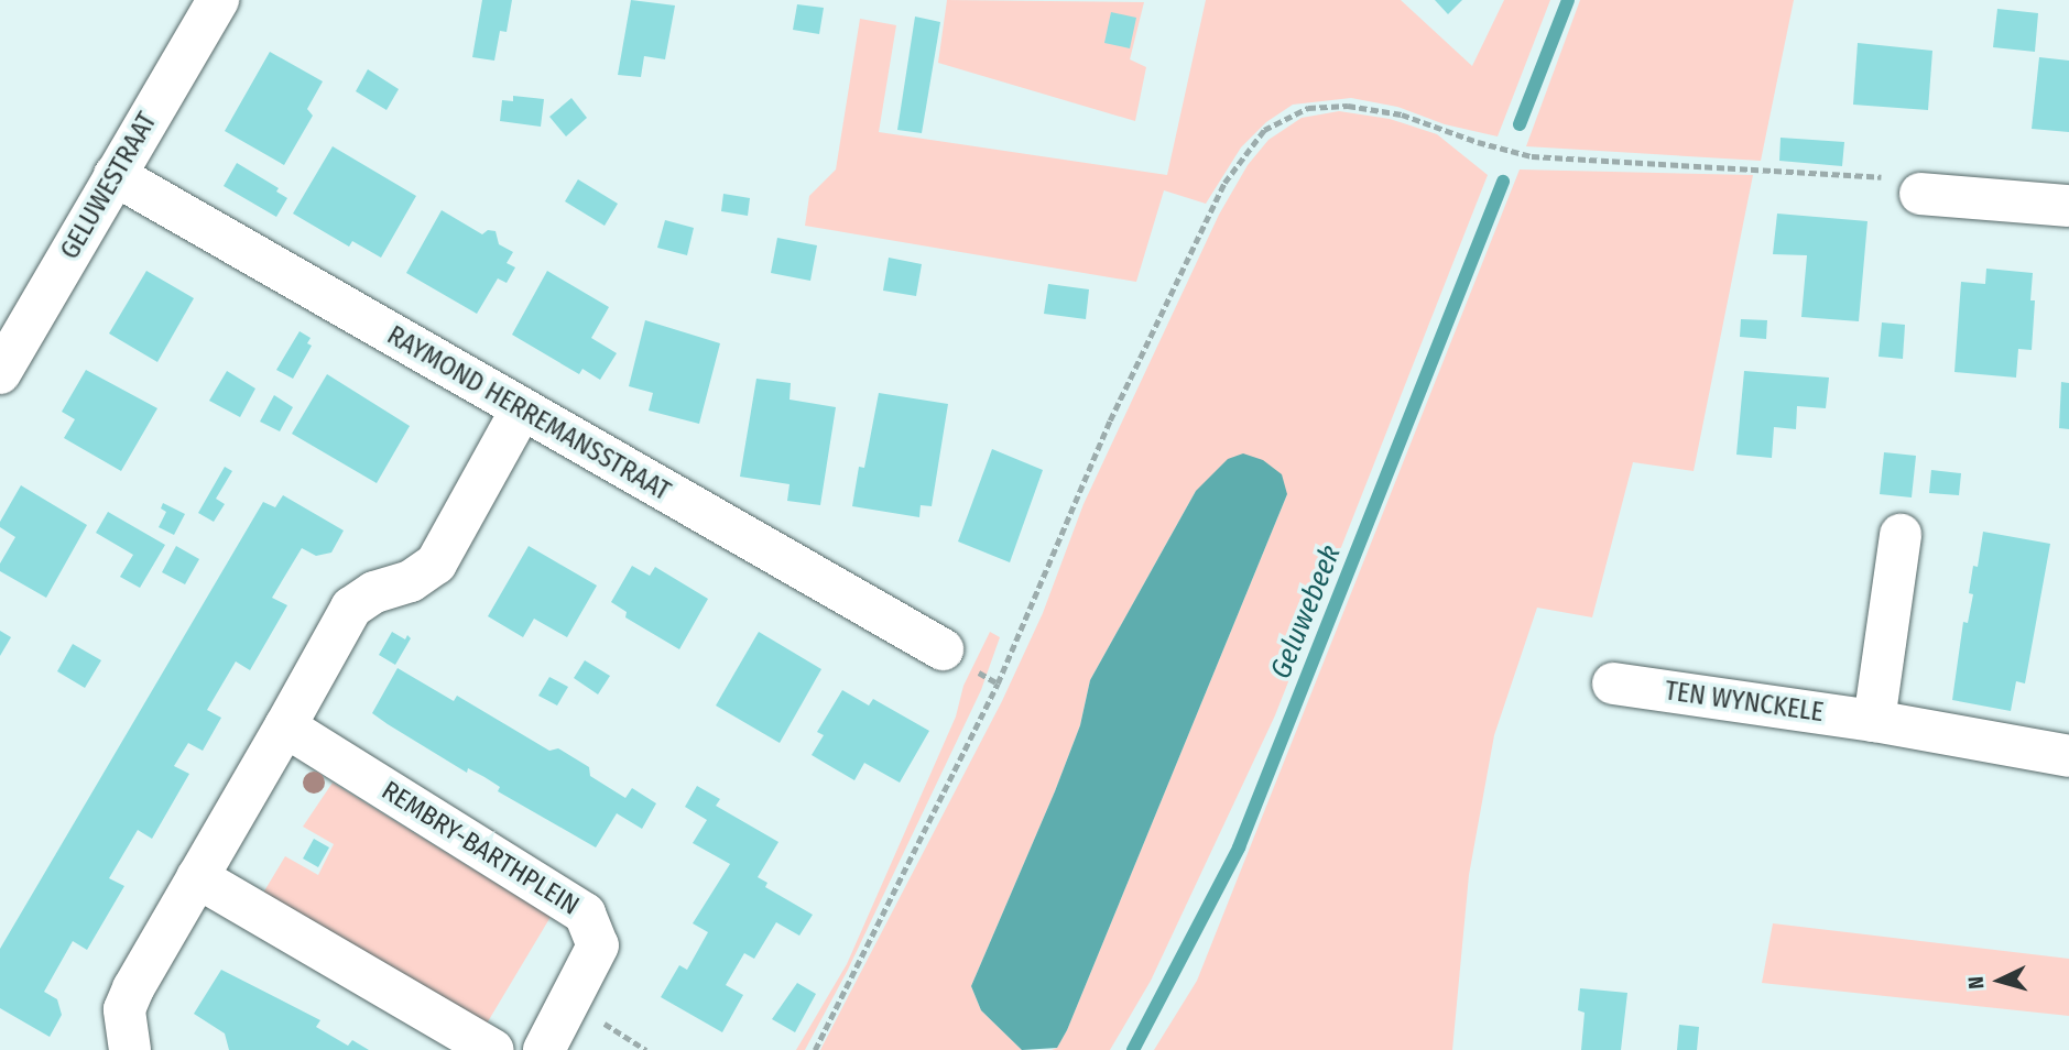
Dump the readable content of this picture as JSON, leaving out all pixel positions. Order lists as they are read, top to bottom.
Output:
{
  "streets": {
    "street": [
      "GELUWESTRAAT",
      "RAYMOND HERREMANSSTRAAT",
      "TEN WYNCKELE",
      "REMBRY-BARTHPLEIN"
    ]
  },
  "crossings": [
    ["GELUWESTRAAT", "RAYMOND HERREMANSSTRAAT"]
  ],
  "water": ["Geluwebeek"],
  "north": "left"
}
